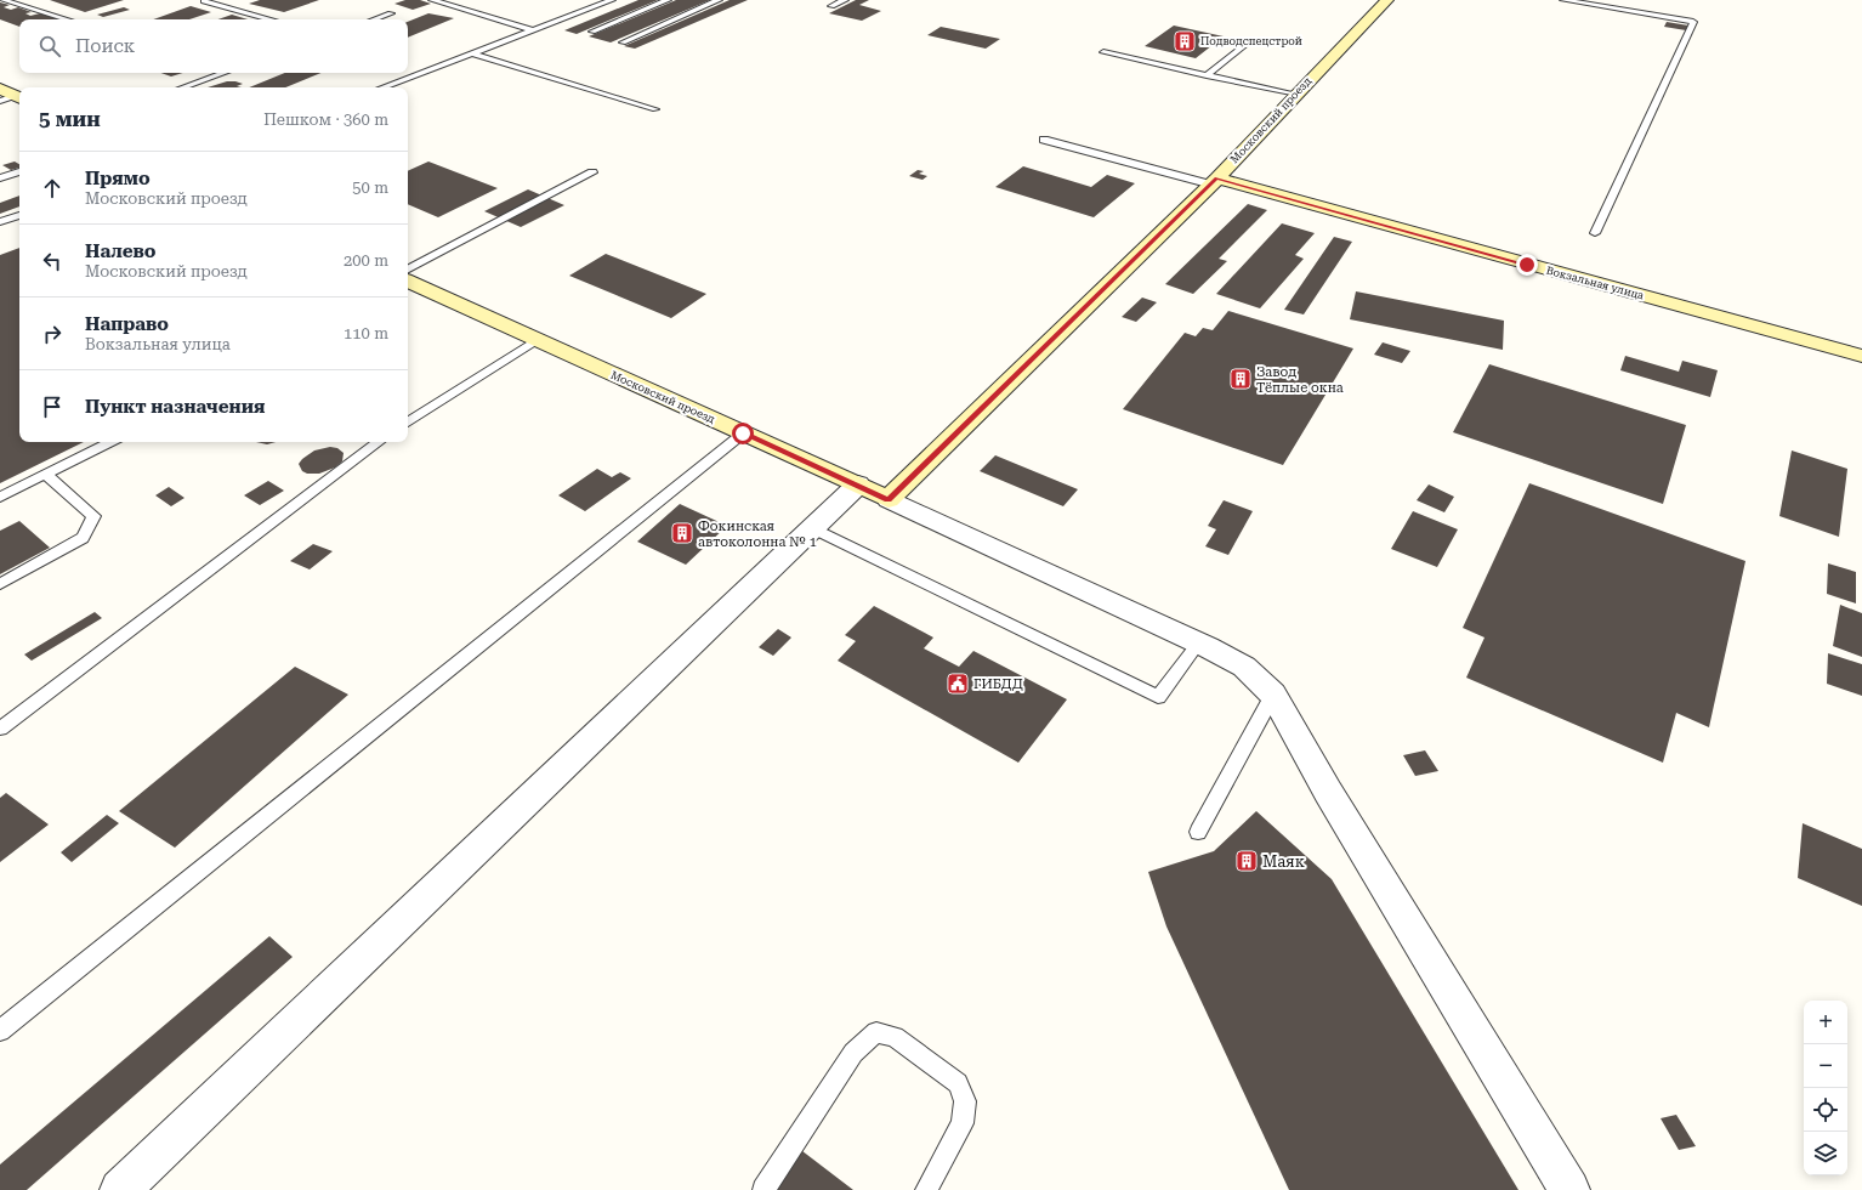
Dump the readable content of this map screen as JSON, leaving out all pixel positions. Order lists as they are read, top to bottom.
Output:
{
  "streets": {
    "street": ["Московский проезд", "Вокзальная улица"]
  },
  "crossings": [
    ["Московский проезд", "Вокзальная улица"]
  ],
  "places": {
    "building": [
      "Подводспецстрой",
      "Завод Тёплые окна",
      "Фокинская автоколонна № 1",
      "Маяк"
    ],
    "public building": ["ГИБДД"]
  },
  "page": {
    "search": "Поиск",
    "heading": ["5 мин", "Пешком · 360 m"],
    "list": [
      ["Прямо", "Московский проезд", "50 m"],
      ["Налево", "Московский проезд", "200 m"],
      ["Направо", "Вокзальная улица", "110 m"],
      "Пункт назначения"
    ],
    "map_buttons": ["+", "−"]
  }
}
